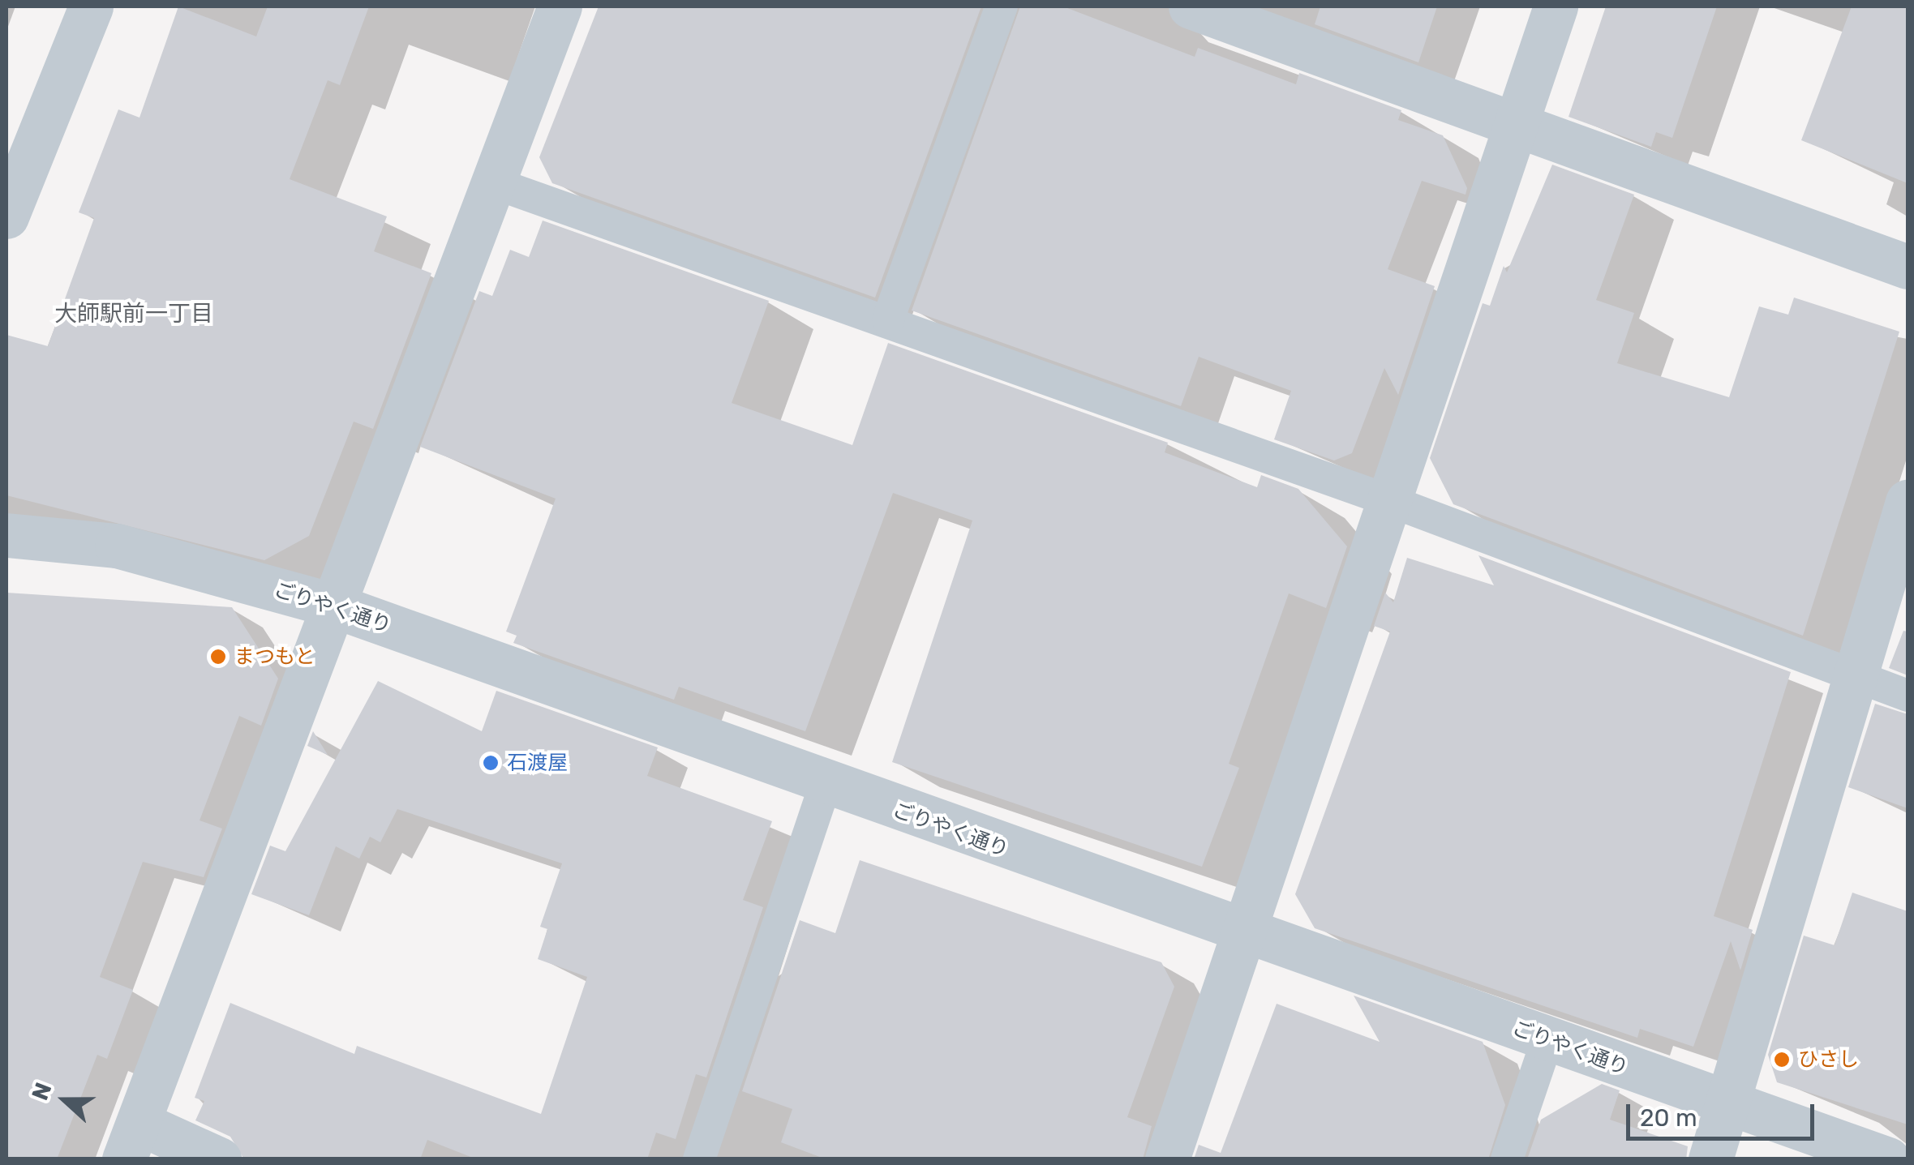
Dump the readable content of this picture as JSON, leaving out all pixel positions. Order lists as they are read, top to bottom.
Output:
{
  "streets": {
    "street": ["ごりやく通り"]
  },
  "districts": ["大師駅前一丁目"],
  "places": ["まつもと", "石渡屋", "ひさし"],
  "scale_bar": "20 m",
  "north": "left"
}
